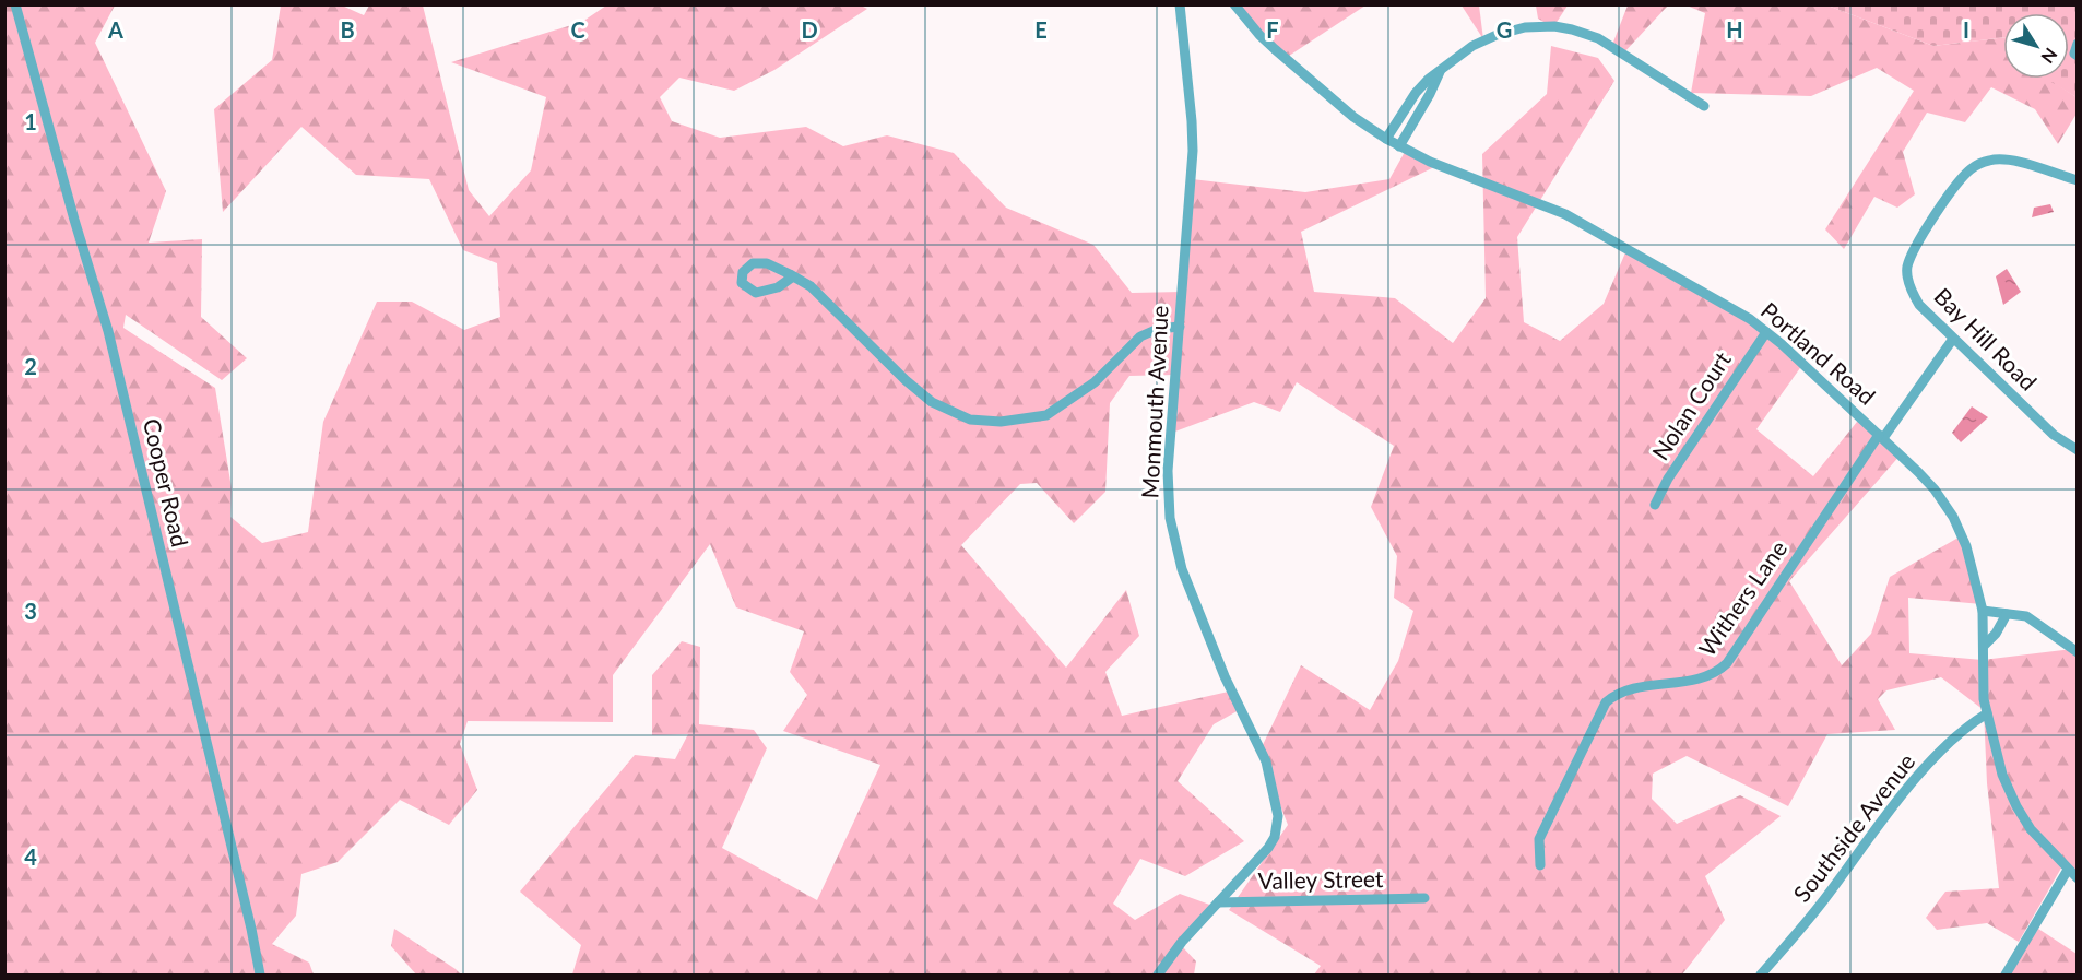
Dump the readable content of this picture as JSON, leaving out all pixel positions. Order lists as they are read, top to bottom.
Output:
{
  "streets": {
    "street": [
      "Bay Hill Road",
      "Portland Road",
      "Monmouth Avenue",
      "Nolan Court",
      "Cooper Road",
      "Withers Lane",
      "Southside Avenue",
      "Valley Street"
    ]
  },
  "crossings": [
    ["Bay Hill Road", "Withers Lane"],
    ["Portland Road", "Nolan Court"],
    ["Portland Road", "Withers Lane"],
    ["Portland Road", "Southside Avenue"],
    ["Monmouth Avenue", "Valley Street"]
  ],
  "north": "bottom right",
  "grid": {
    "columns": [
      "A",
      "B",
      "C",
      "D",
      "E",
      "F",
      "G",
      "H",
      "I"
    ],
    "rows": [
      "1",
      "2",
      "3",
      "4"
    ]
  }
}
